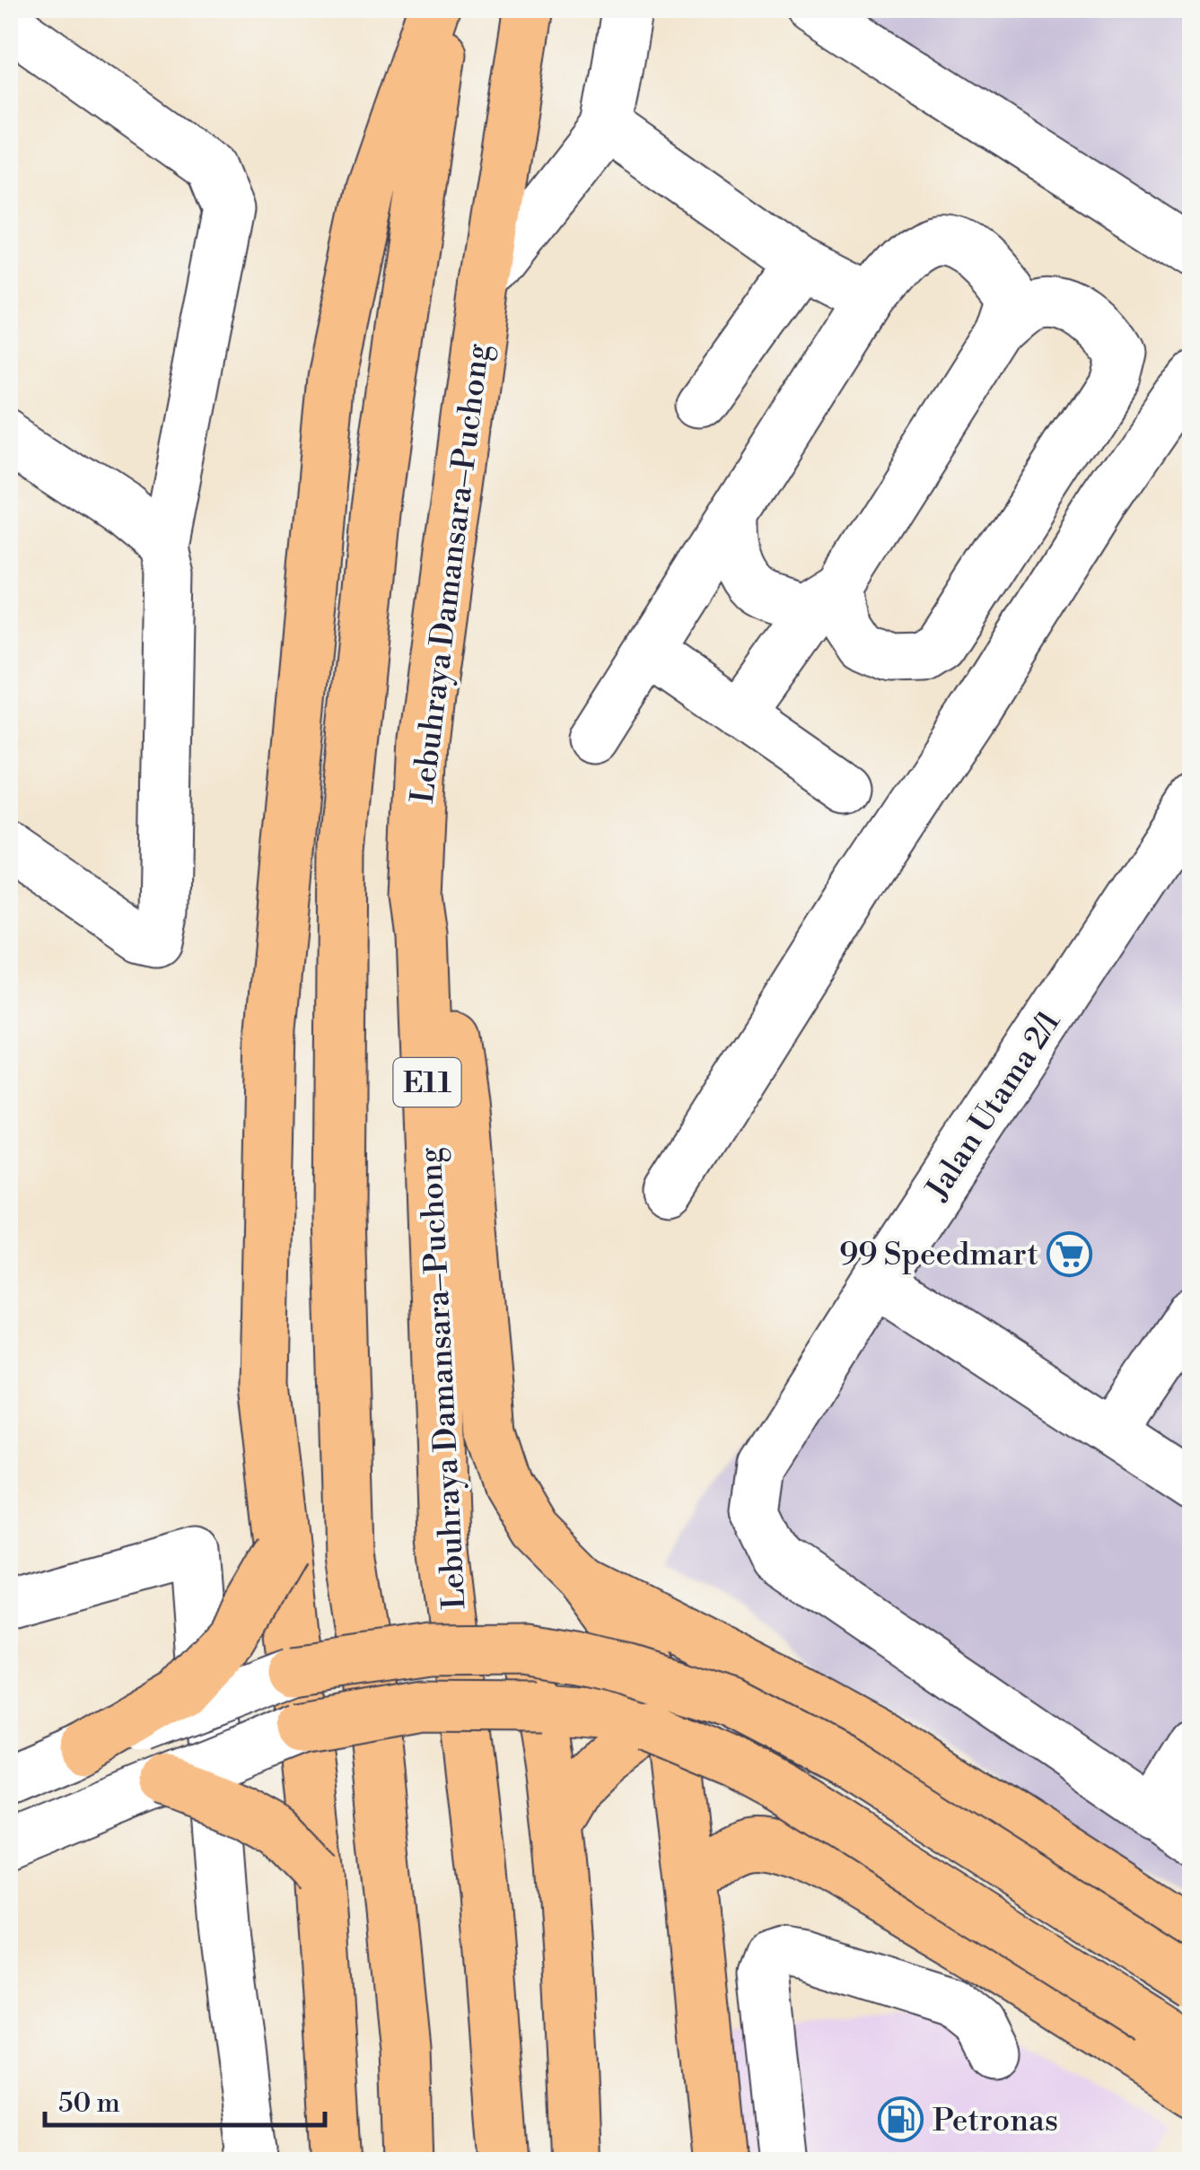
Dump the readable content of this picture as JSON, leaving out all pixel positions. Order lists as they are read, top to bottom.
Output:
{
  "streets": {
    "main road": ["Lebuhraya Damansara–Puchong", "E11"],
    "street": ["Jalan Utama 2/1"]
  },
  "places": {
    "supermarket": ["99 Speedmart"],
    "fuel station": ["Petronas"]
  },
  "scale_bar": "50 m"
}
